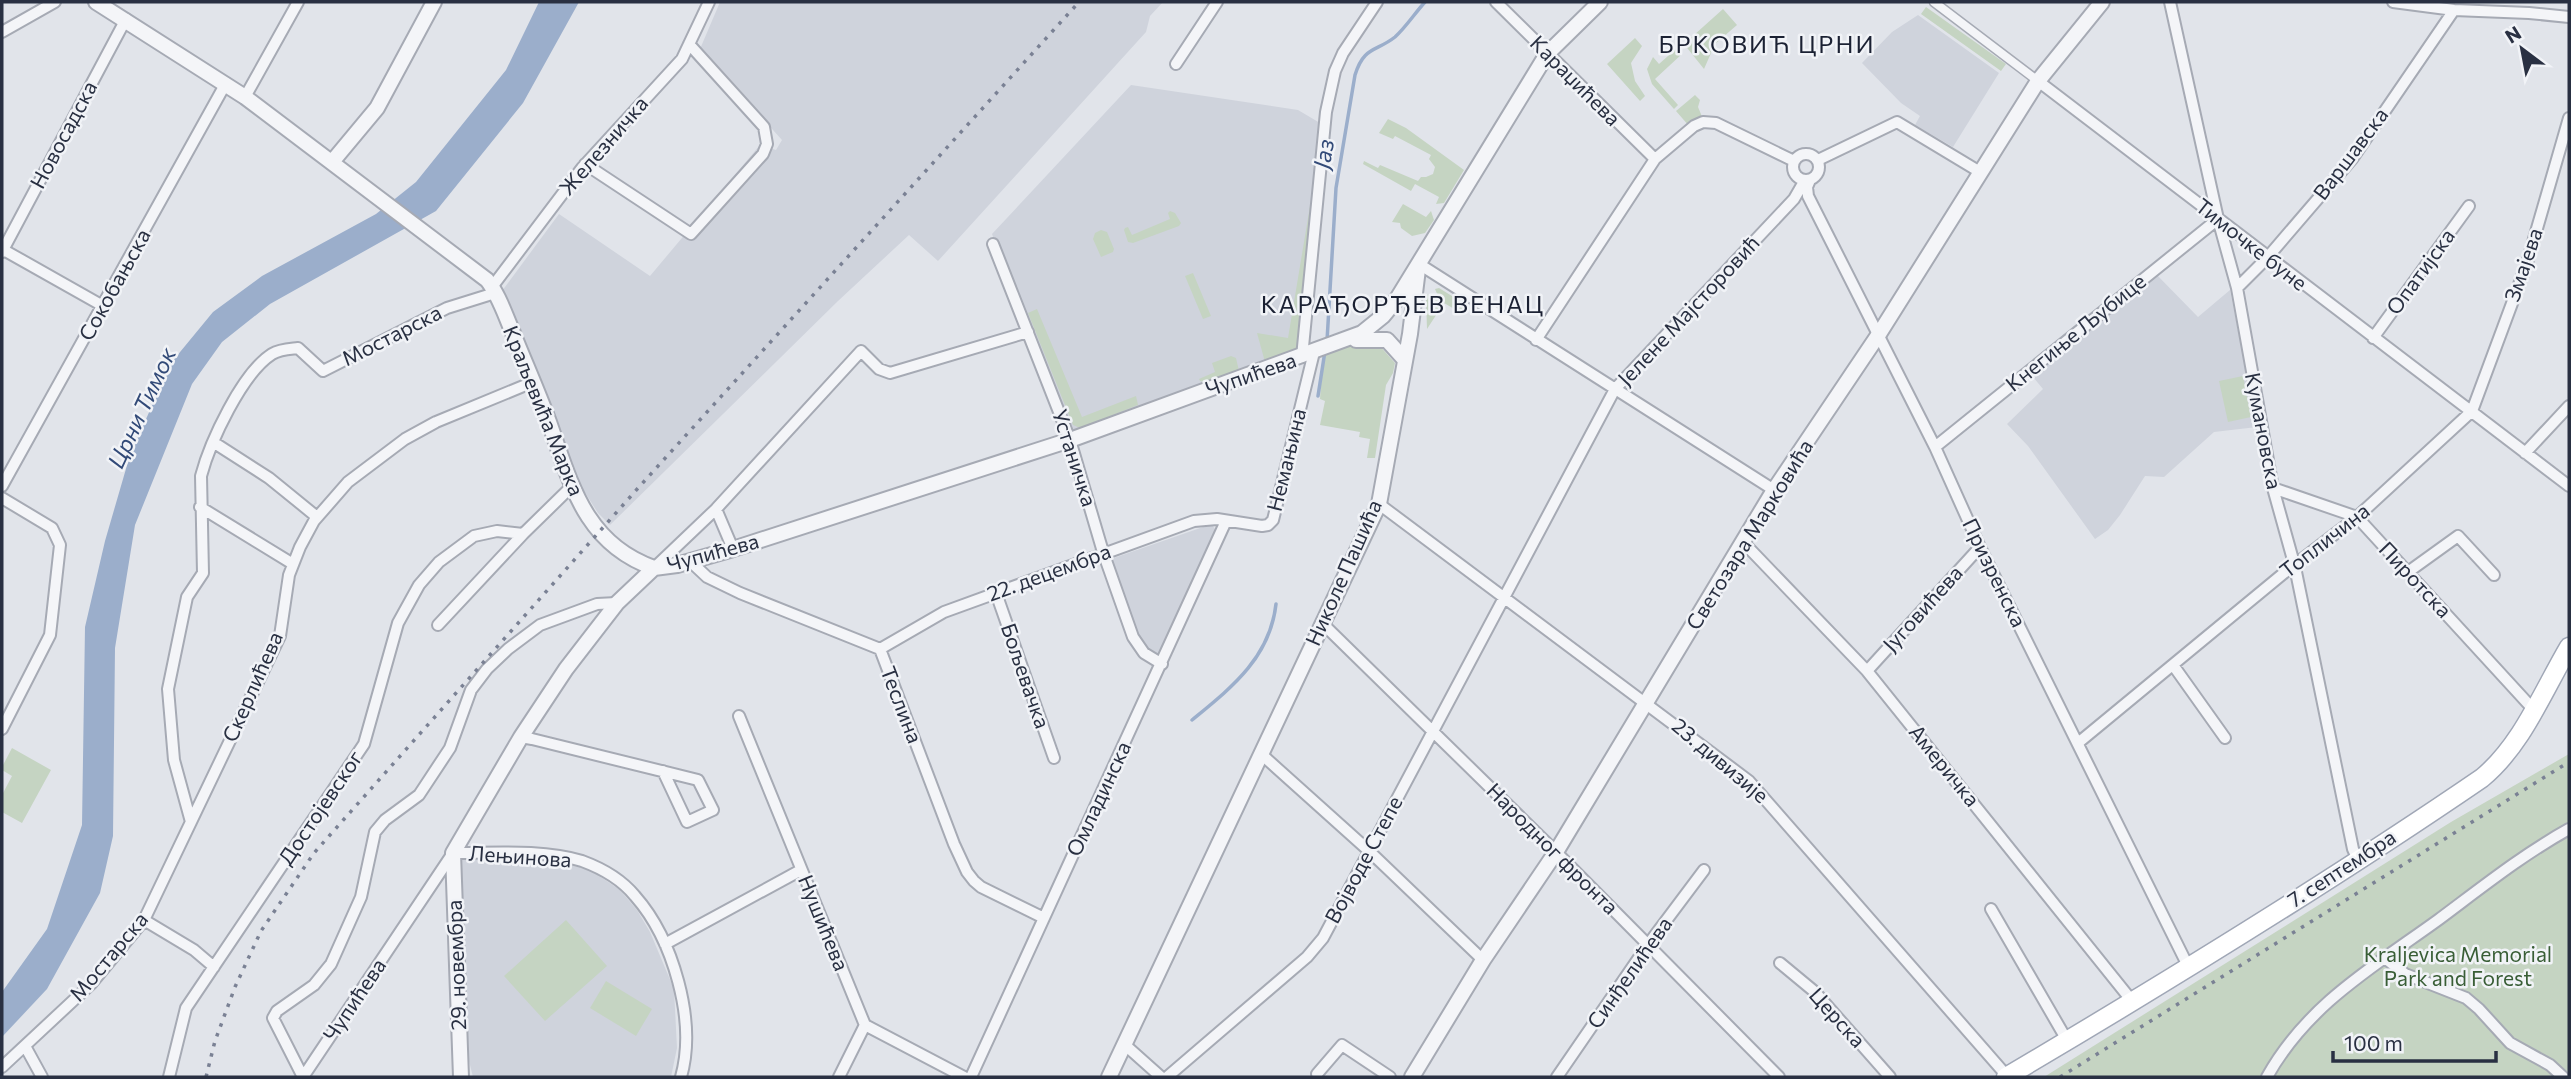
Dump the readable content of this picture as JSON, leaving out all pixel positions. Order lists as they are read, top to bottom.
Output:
{
  "streets": {
    "main road": ["7. септембра"],
    "street": [
      "Караџићева",
      "Новосадска",
      "Железничка",
      "Варшавска",
      "Тимочке буне",
      "Змајева",
      "Опатијска",
      "Сокобањска",
      "Јелене Мајсторовић",
      "Кнегиње Љубице",
      "Мостарска",
      "Чупићева",
      "Краљевића Марка",
      "Кумановска",
      "Устаничка",
      "Немањина",
      "Светозара Марковића",
      "Топличина",
      "22. децембра",
      "Николе Пашића",
      "Призренска",
      "Пиротска",
      "Југовићева",
      "Бољевачка",
      "Скерлићева",
      "Теслина",
      "23. дивизије",
      "Америчка",
      "Омладинска",
      "Достојевског",
      "Народног фронта",
      "Лењинова",
      "Војводе Степе",
      "Нушићева",
      "29. новембра",
      "Синђелићева",
      "Церска"
    ]
  },
  "crossings": [
    ["Караџићева", "Николе Пашића"],
    ["Новосадска", "Краљевића Марка"],
    ["Железничка", "Мостарска"],
    ["Железничка", "Краљевића Марка"],
    ["Варшавска", "Тимочке буне"],
    ["Варшавска", "Кумановска"],
    ["Тимочке буне", "Змајева"],
    ["Тимочке буне", "Опатијска"],
    ["Тимочке буне", "Кнегиње Љубице"],
    ["Тимочке буне", "Кумановска"],
    ["Тимочке буне", "Светозара Марковића"],
    ["Тимочке буне", "Топличина"],
    ["Змајева", "Топличина"],
    ["Сокобањска", "Краљевића Марка"],
    ["Јелене Мајсторовић", "Призренска"],
    ["Јелене Мајсторовић", "23. дивизије"],
    ["Јелене Мајсторовић", "Војводе Степе"],
    ["Кнегиње Љубице", "Кумановска"],
    ["Кнегиње Љубице", "Призренска"],
    ["Мостарска", "Краљевића Марка"],
    ["Мостарска", "Скерлићева"],
    ["Чупићева", "Краљевића Марка"],
    ["Чупићева", "Устаничка"],
    ["Чупићева", "Немањина"],
    ["Чупићева", "Теслина"],
    ["Чупићева", "Лењинова"],
    ["Чупићева", "29. новембра"],
    ["Краљевића Марка", "Скерлићева"],
    ["Кумановска", "Топличина"],
    ["Кумановска", "Пиротска"],
    ["Кумановска", "7. септембра"],
    ["Устаничка", "22. децембра"],
    ["Устаничка", "Омладинска"],
    ["Немањина", "22. децембра"],
    ["Немањина", "Омладинска"],
    ["Светозара Марковића", "Призренска"],
    ["Светозара Марковића", "23. дивизије"],
    ["Светозара Марковића", "Америчка"],
    ["Светозара Марковића", "Народног фронта"],
    ["Топличина", "Призренска"],
    ["Топличина", "Пиротска"],
    ["22. децембра", "Бољевачка"],
    ["22. децембра", "Теслина"],
    ["22. децембра", "Омладинска"],
    ["Николе Пашића", "23. дивизије"],
    ["Николе Пашића", "Народног фронта"],
    ["Призренска", "Југовићева"],
    ["Призренска", "7. септембра"],
    ["Пиротска", "7. септембра"],
    ["Југовићева", "Америчка"],
    ["Теслина", "Омладинска"],
    ["23. дивизије", "Војводе Степе"],
    ["23. дивизије", "7. септембра"],
    ["Америчка", "7. септембра"],
    ["Народног фронта", "Војводе Степе"],
    ["Народног фронта", "Синђелићева"],
    ["Лењинова", "29. новембра"]
  ],
  "districts": ["БРКОВИЋ ЦРНИ", "КАРАЂОРЂЕВ ВЕНАЦ"],
  "water": ["Јаз", "Црни Тимок"],
  "parks": ["Kraljevica Memorial Park and Forest"],
  "scale_bar": "100 m",
  "north": "top left"
}
